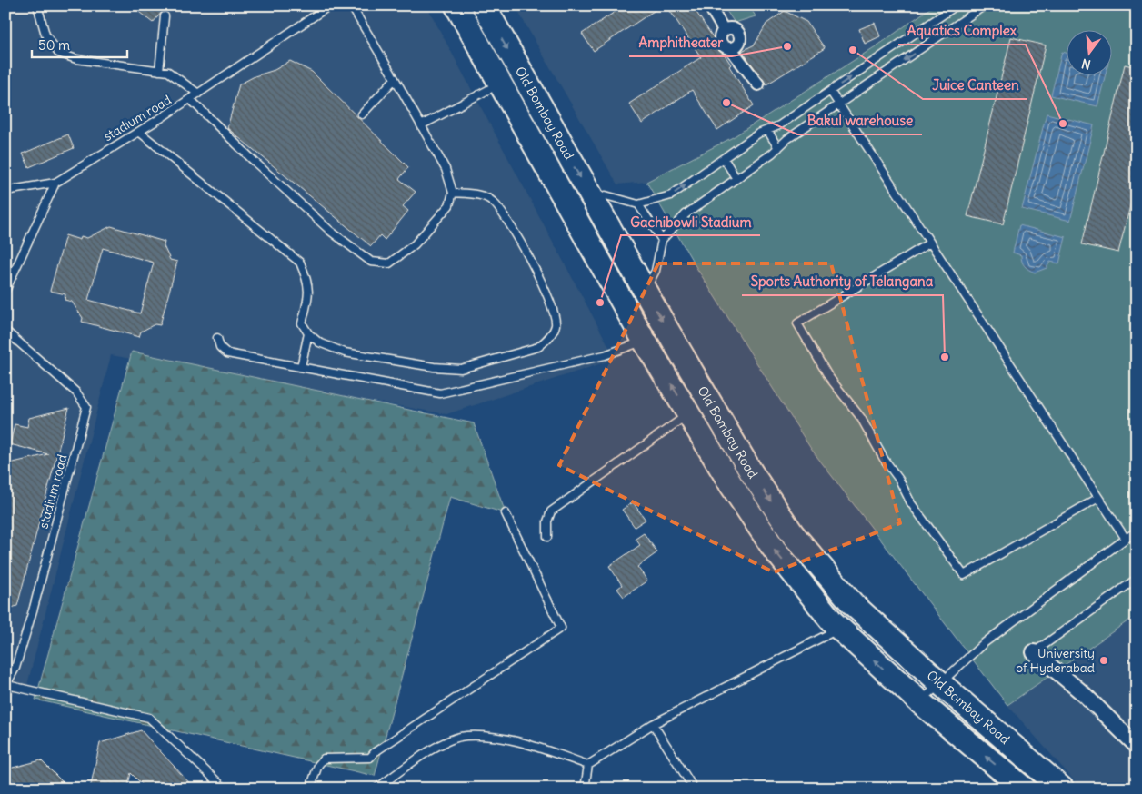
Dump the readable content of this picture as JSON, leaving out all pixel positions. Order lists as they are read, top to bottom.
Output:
{
  "streets": {
    "main road": ["Old Bombay Road"],
    "lane": ["stadium road"]
  },
  "places": [
    "Amphitheater",
    "Juice Canteen",
    "Bakul warehouse",
    "Aquatics Complex",
    "Gachibowli Stadium",
    "Sports Authority of Telangana",
    "University of Hyderabad"
  ],
  "scale_bar": "50 m",
  "north": "bottom"
}
